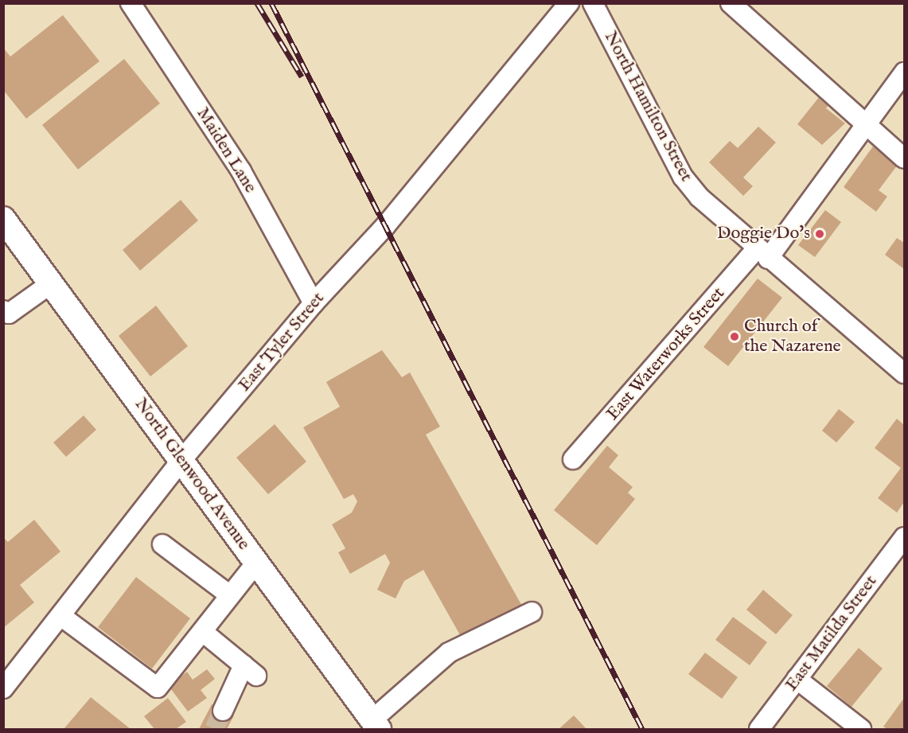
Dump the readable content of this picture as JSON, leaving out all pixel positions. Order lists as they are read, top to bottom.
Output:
{
  "streets": {
    "main road": ["North Glenwood Avenue"],
    "street": [
      "North Hamilton Street",
      "Maiden Lane",
      "East Tyler Street",
      "East Waterworks Street",
      "East Matilda Street"
    ]
  },
  "crossings": [
    ["North Hamilton Street", "East Waterworks Street"],
    ["Maiden Lane", "East Tyler Street"],
    ["East Tyler Street", "North Glenwood Avenue"]
  ],
  "places": ["Doggie Do's", "Church of the Nazarene"]
}
